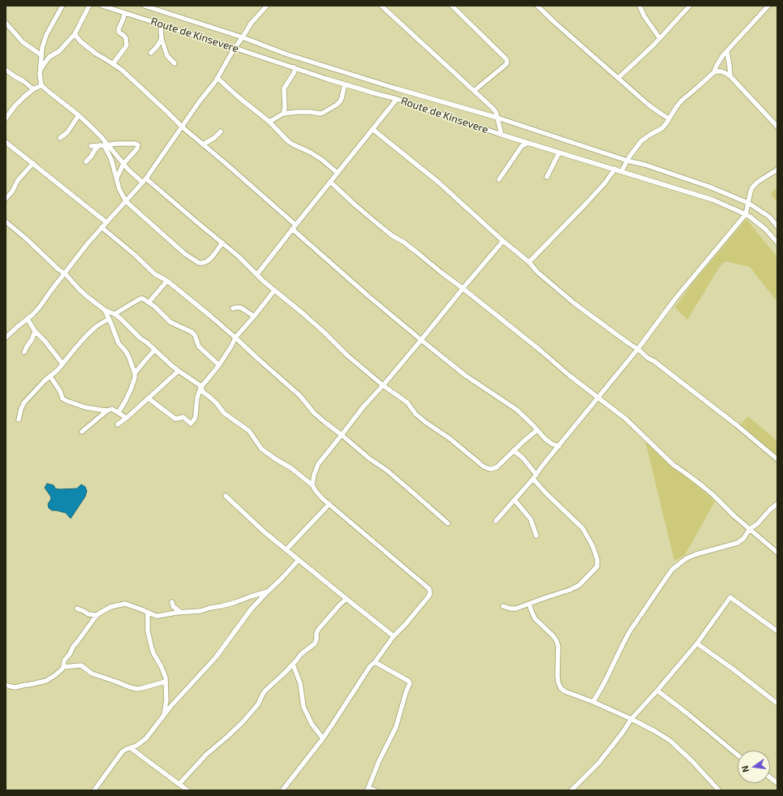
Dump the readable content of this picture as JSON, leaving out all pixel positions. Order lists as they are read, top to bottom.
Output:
{
  "streets": {
    "street": ["Route de Kinsevere"]
  },
  "north": "left"
}
